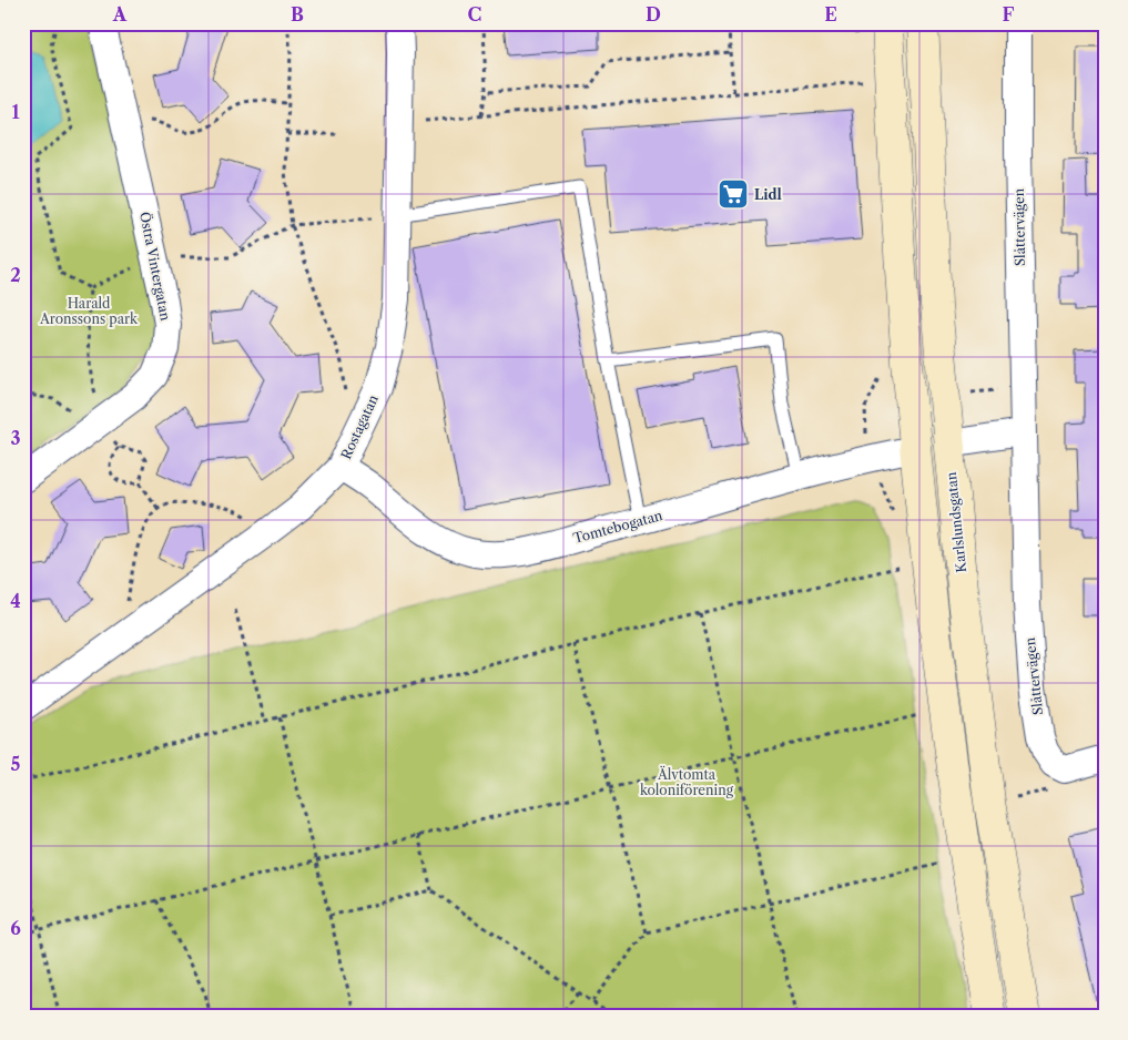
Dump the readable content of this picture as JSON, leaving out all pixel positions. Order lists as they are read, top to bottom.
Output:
{
  "streets": {
    "main road": ["Karlslundsgatan"],
    "street": [
      "Slåttervägen",
      "Östra Vintergatan",
      "Rostagatan",
      "Tomtebogatan"
    ]
  },
  "crossings": [
    ["Rostagatan", "Tomtebogatan"]
  ],
  "parks": ["Harald Aronssons park", "Älvtomta koloniförening"],
  "places": {
    "supermarket": ["Lidl"]
  },
  "grid": {
    "columns": [
      "A",
      "B",
      "C",
      "D",
      "E",
      "F"
    ],
    "rows": [
      "1",
      "2",
      "3",
      "4",
      "5",
      "6"
    ]
  }
}
